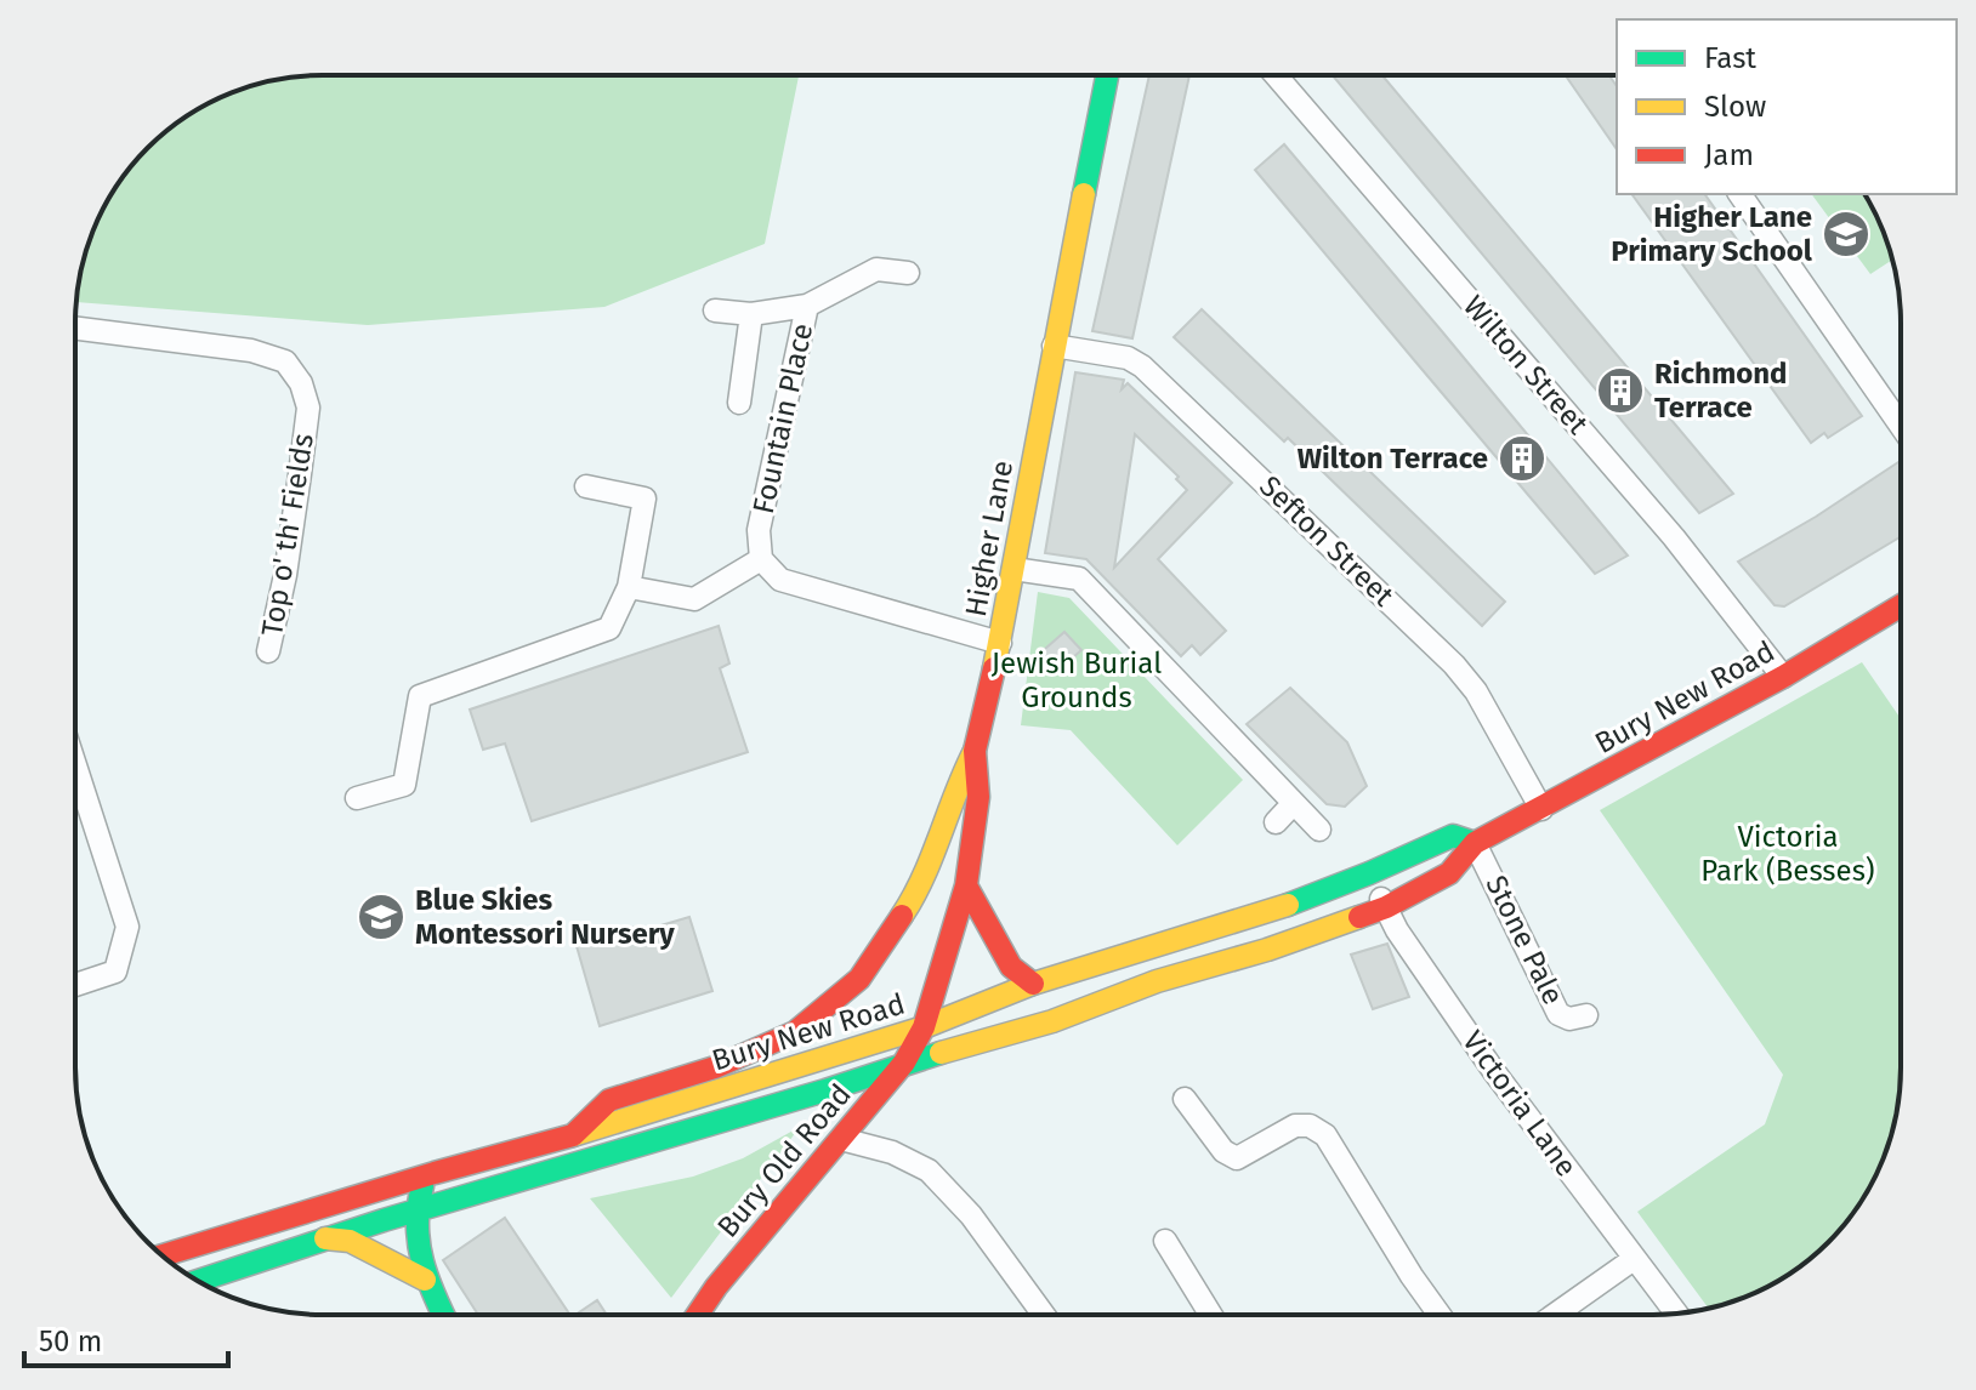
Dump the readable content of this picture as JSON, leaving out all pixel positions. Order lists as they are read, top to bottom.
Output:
{
  "streets": {
    "main road": ["Higher Lane", "Bury New Road", "Bury Old Road"],
    "street": [
      "Wilton Street",
      "Fountain Place",
      "Top o' th' Fields",
      "Sefton Street",
      "Stone Pale",
      "Victoria Lane"
    ]
  },
  "crossings": [
    ["Wilton Street", "Bury New Road"],
    ["Higher Lane", "Sefton Street"],
    ["Higher Lane", "Bury New Road"],
    ["Higher Lane", "Bury Old Road"],
    ["Sefton Street", "Bury New Road"],
    ["Bury New Road", "Stone Pale"],
    ["Bury New Road", "Victoria Lane"],
    ["Bury New Road", "Bury Old Road"]
  ],
  "parks": ["Jewish Burial Grounds", "Victoria Park (Besses)"],
  "places": {
    "school or university": ["Higher Lane Primary School", "Blue Skies Montessori Nursery"],
    "building": ["Richmond Terrace", "Wilton Terrace"]
  },
  "legend": ["Fast", "Slow", "Jam"],
  "scale_bar": "50 m"
}
